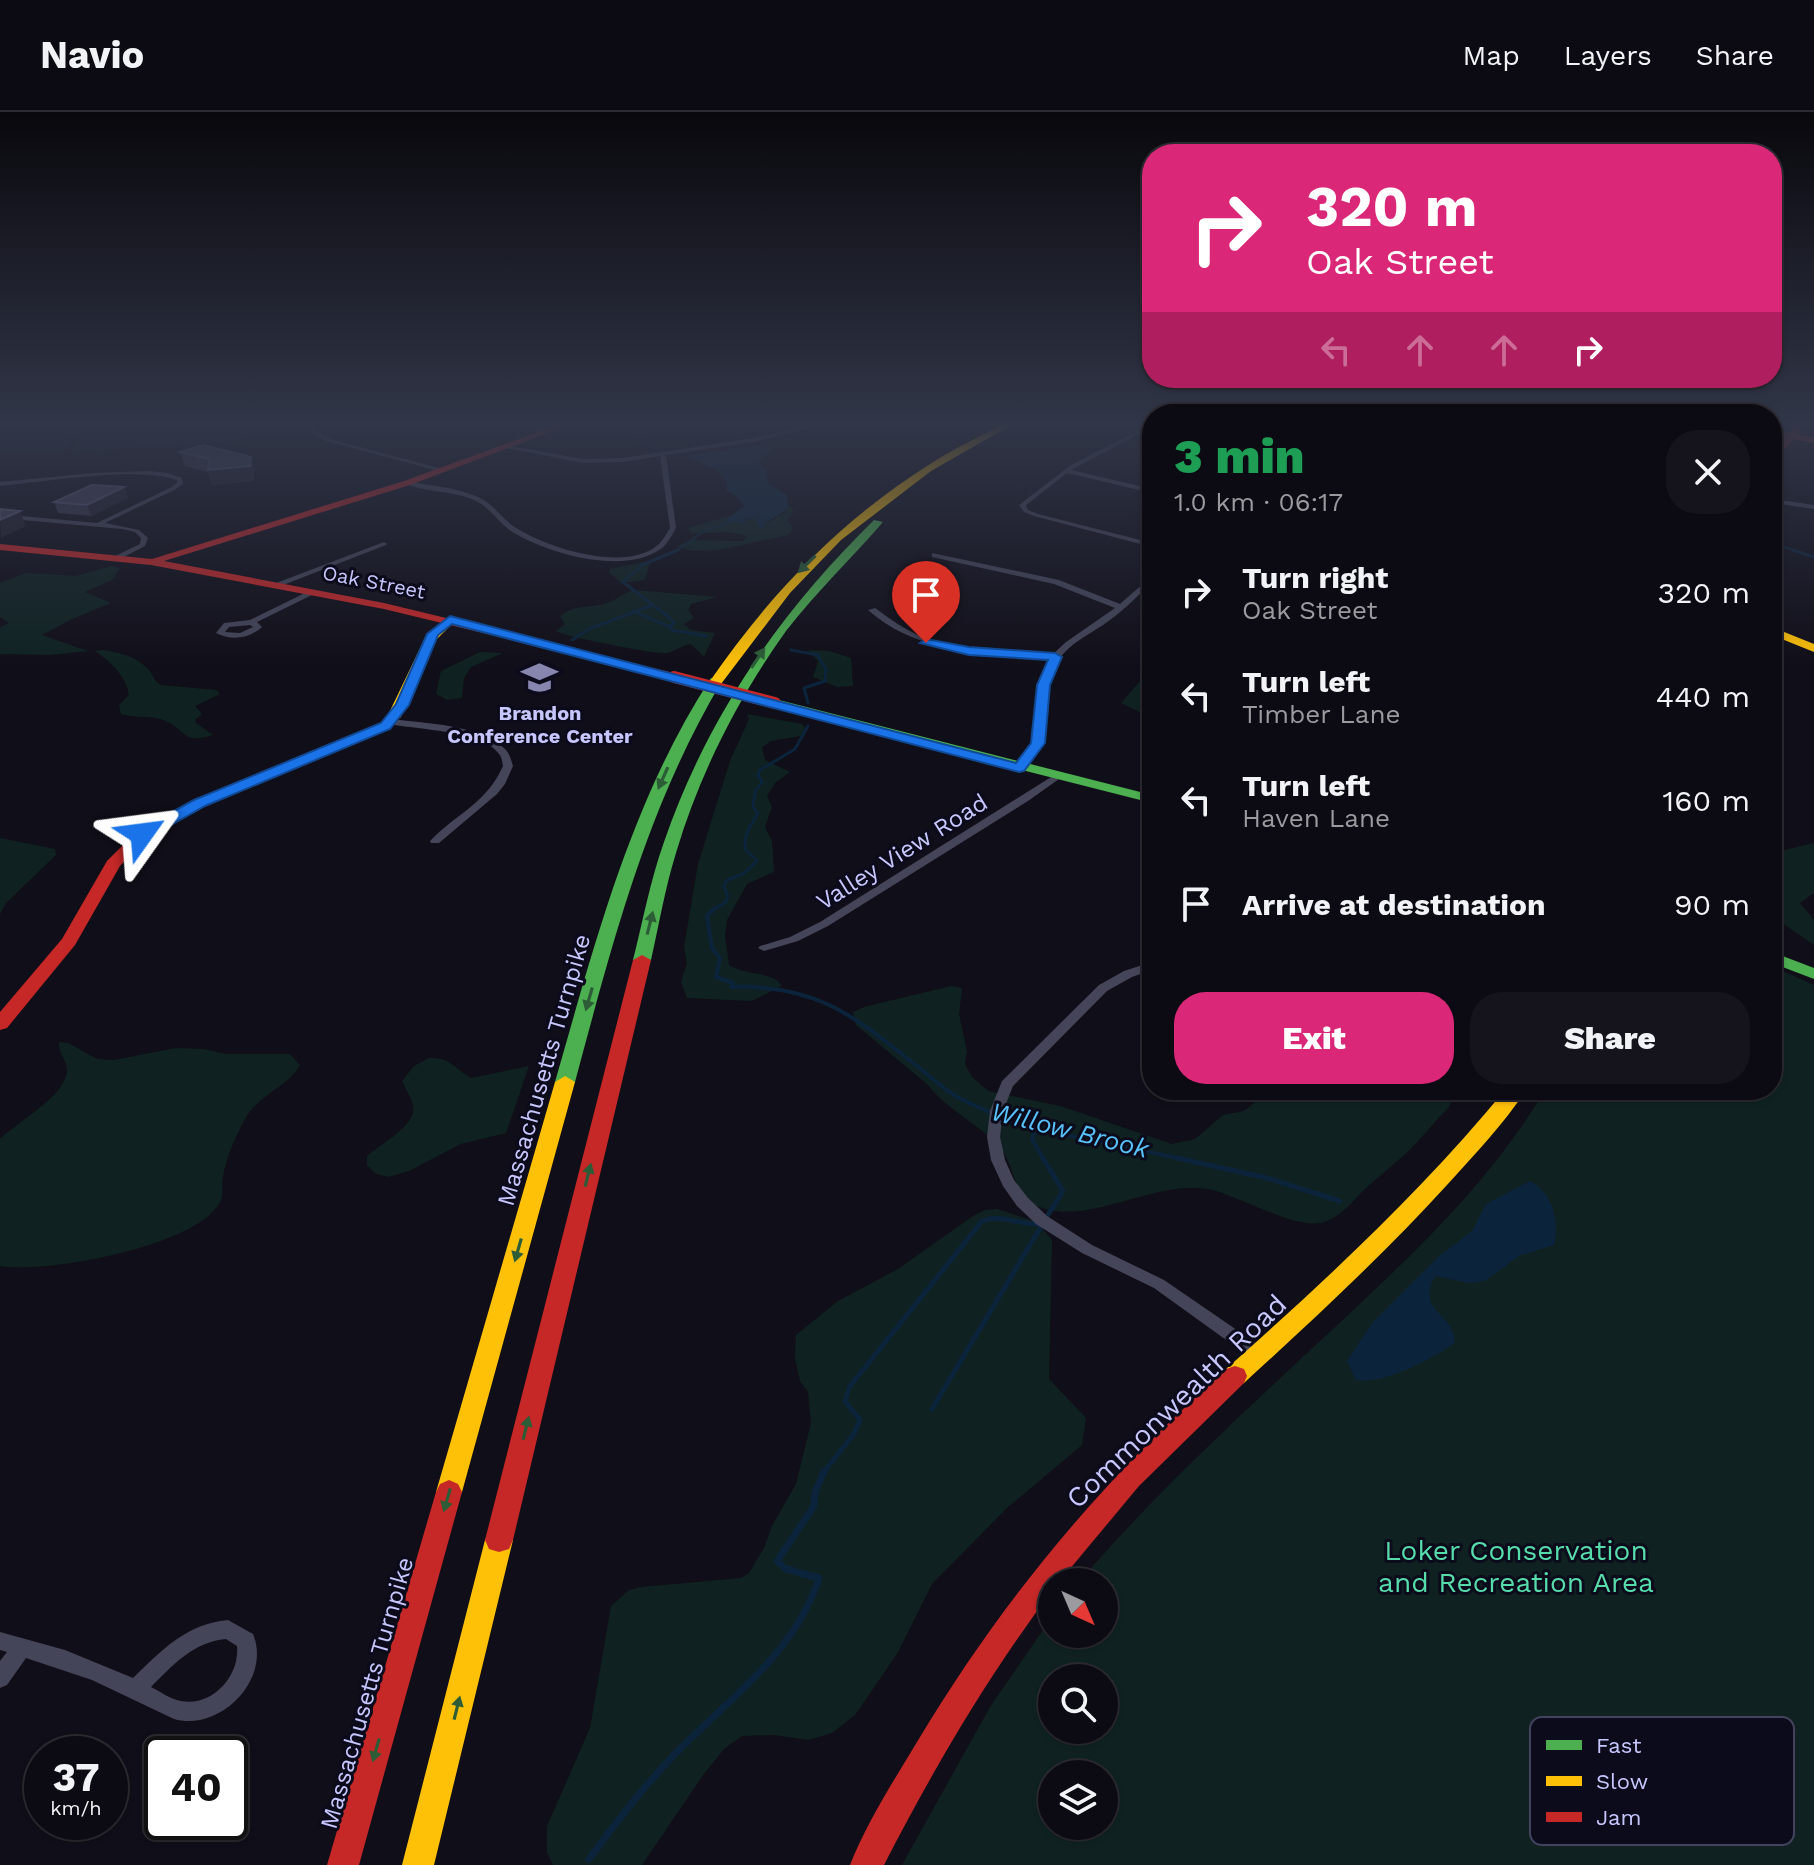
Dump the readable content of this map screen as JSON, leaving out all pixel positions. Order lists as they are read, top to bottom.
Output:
{
  "streets": {
    "main road": ["Oak Street", "Massachusetts Turnpike", "Commonwealth Road"],
    "street": ["Valley View Road"]
  },
  "crossings": [
    ["Oak Street", "Valley View Road"]
  ],
  "water": ["Willow Brook"],
  "parks": ["Loker Conservation and Recreation Area"],
  "places": {
    "school or university": ["Brandon Conference Center"]
  },
  "legend": ["Fast", "Slow", "Jam"],
  "north": "bottom right",
  "page": {
    "header": "Navio",
    "nav": ["Map", "Layers", "Share"],
    "turn": ["320 m", "Oak Street"],
    "heading": ["3 min", "1.0 km · 06:17"],
    "list": [
      {
        "name": "Turn right",
        "note": "Oak Street",
        "value": "320 m"
      },
      {
        "name": "Turn left",
        "note": "Timber Lane",
        "value": "440 m"
      },
      {
        "name": "Turn left",
        "note": "Haven Lane",
        "value": "160 m"
      },
      {
        "name": "Arrive at destination",
        "value": "90 m"
      }
    ],
    "buttons": ["Exit", "Share"],
    "speed": "37 km/h",
    "limit": "40"
  }
}
